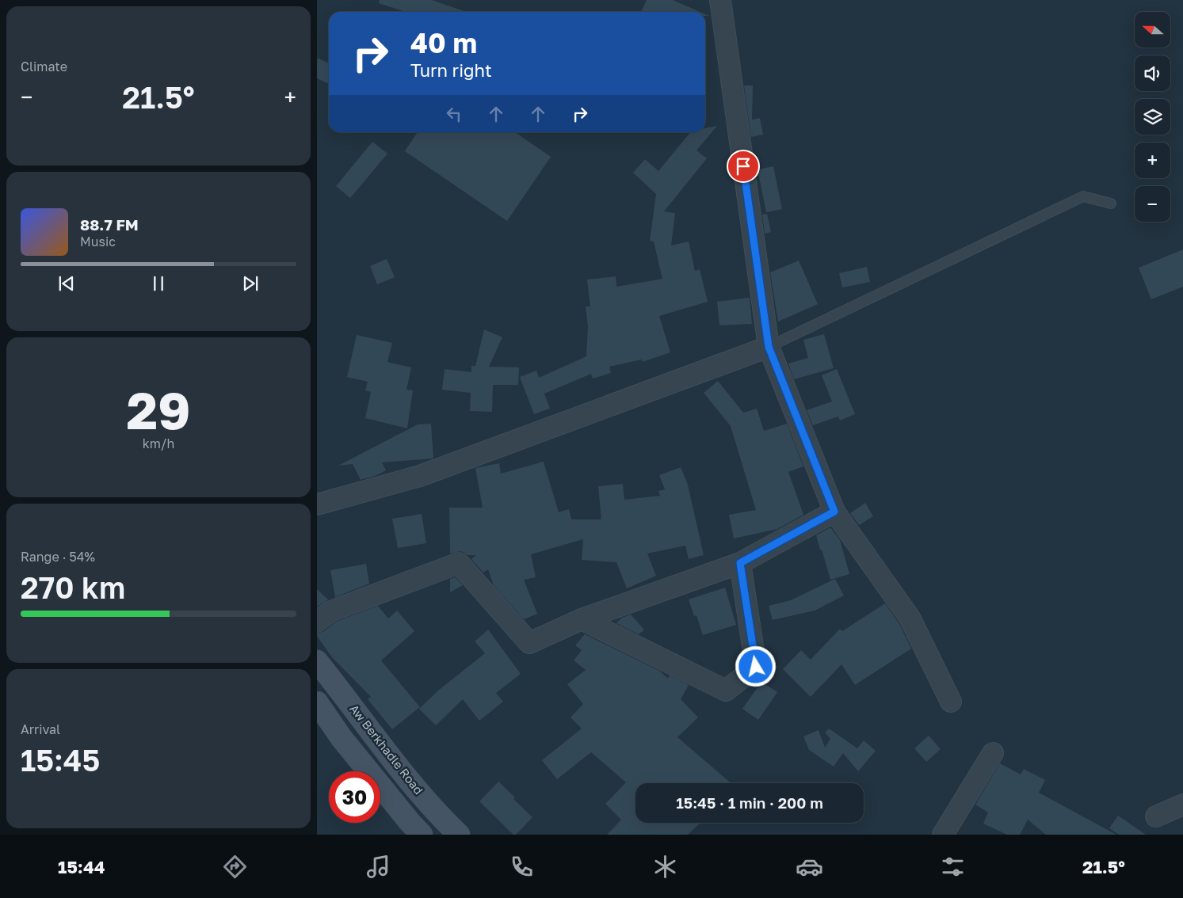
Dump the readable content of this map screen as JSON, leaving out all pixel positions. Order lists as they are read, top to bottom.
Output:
{
  "streets": {
    "main road": ["Aw Berkhadle Road"]
  },
  "north": "left",
  "page": {
    "tile": [
      "Climate",
      ["29", "km/h"],
      ["Range · 54%", "270 km"],
      ["Arrival", "15:45"]
    ],
    "map_buttons": ["+", "−"],
    "turn": ["40 m", "Turn right"],
    "heat": ["−", "21.5°", "+"],
    "song": ["88.7 FM", "Music"],
    "limit": "30",
    "trip": "15:45 · 1 min · 200 m",
    "tabs": ["15:44", "21.5°"]
  }
}
